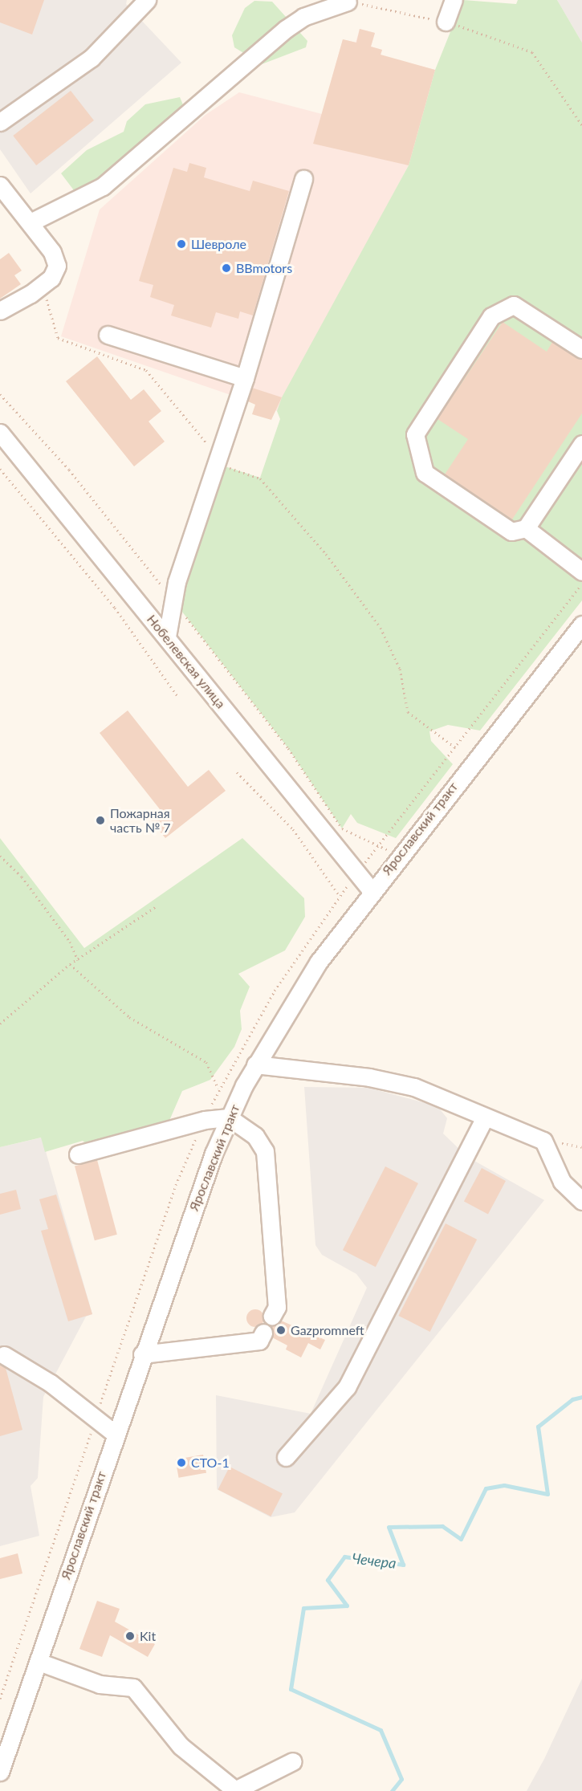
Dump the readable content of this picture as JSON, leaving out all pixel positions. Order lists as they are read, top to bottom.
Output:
{
  "streets": {
    "street": ["Нобелевская улица", "Ярославский тракт"]
  },
  "crossings": [
    ["Нобелевская улица", "Ярославский тракт"]
  ],
  "water": ["Чечера"],
  "places": [
    "Шевроле",
    "BBmotors",
    "Пожарная часть № 7",
    "Gazpromneft",
    "СТО-1",
    "Kit"
  ]
}
